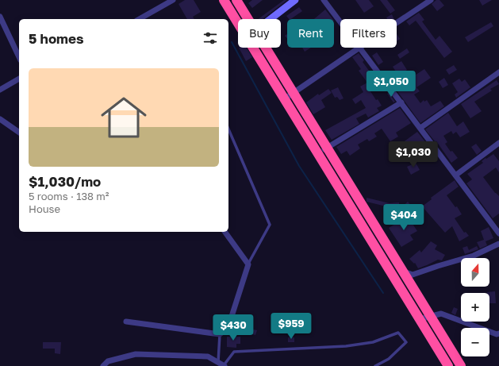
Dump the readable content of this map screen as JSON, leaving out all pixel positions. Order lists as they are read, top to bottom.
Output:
{
  "north": "top",
  "page": {
    "chip": ["Buy", "Rent", "Filters"],
    "heading": "5 homes",
    "list": [
      {
        "name": "$1,030/mo",
        "note": "5 rooms · 138 m² · House"
      }
    ],
    "price": [
      "$1,050",
      "$1,030",
      "$404",
      "$959",
      "$430"
    ],
    "map_buttons": ["+", "−"]
  }
}
